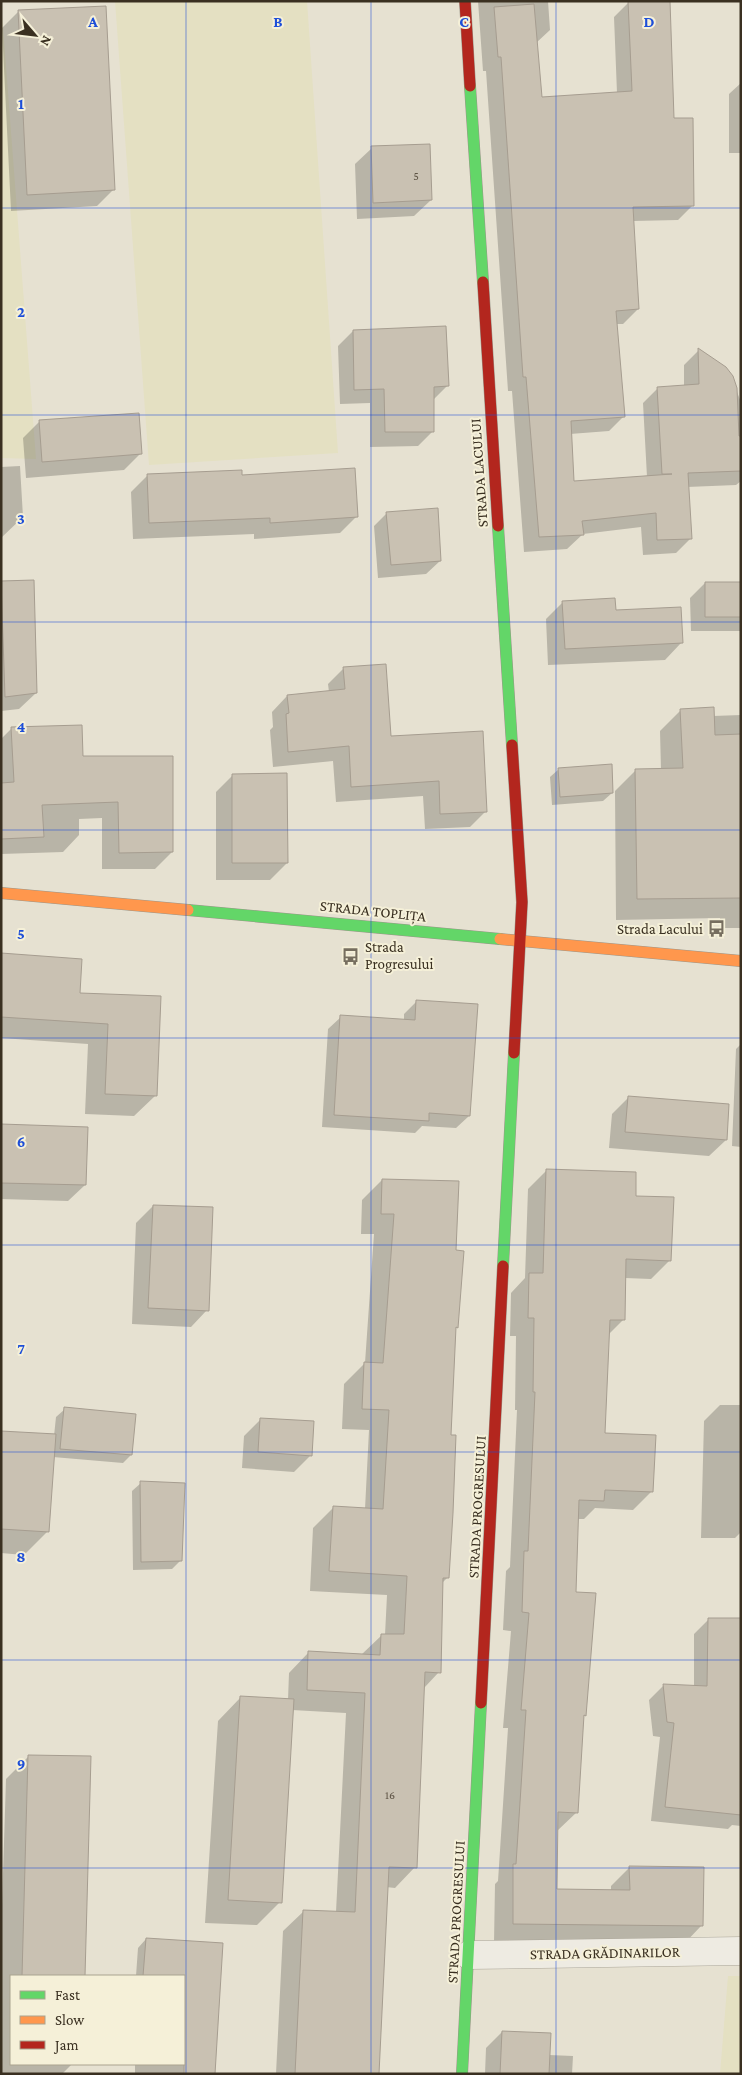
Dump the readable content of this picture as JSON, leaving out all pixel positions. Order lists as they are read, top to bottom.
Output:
{
  "streets": {
    "street": [
      "STRADA LACULUI",
      "STRADA TOPLIȚA",
      "STRADA PROGRESULUI",
      "STRADA GRĂDINARILOR"
    ]
  },
  "crossings": [
    ["STRADA LACULUI", "STRADA TOPLIȚA"],
    ["STRADA LACULUI", "STRADA PROGRESULUI"],
    ["STRADA TOPLIȚA", "STRADA PROGRESULUI"],
    ["STRADA PROGRESULUI", "STRADA GRĂDINARILOR"]
  ],
  "places": {
    "bus stop": ["Strada Lacului", "Strada Progresului"]
  },
  "house_numbers": ["5", "16"],
  "legend": ["Fast", "Slow", "Jam"],
  "north": "bottom right",
  "grid": {
    "columns": [
      "A",
      "B",
      "C",
      "D"
    ],
    "rows": [
      "1",
      "2",
      "3",
      "4",
      "5",
      "6",
      "7",
      "8",
      "9"
    ]
  }
}
